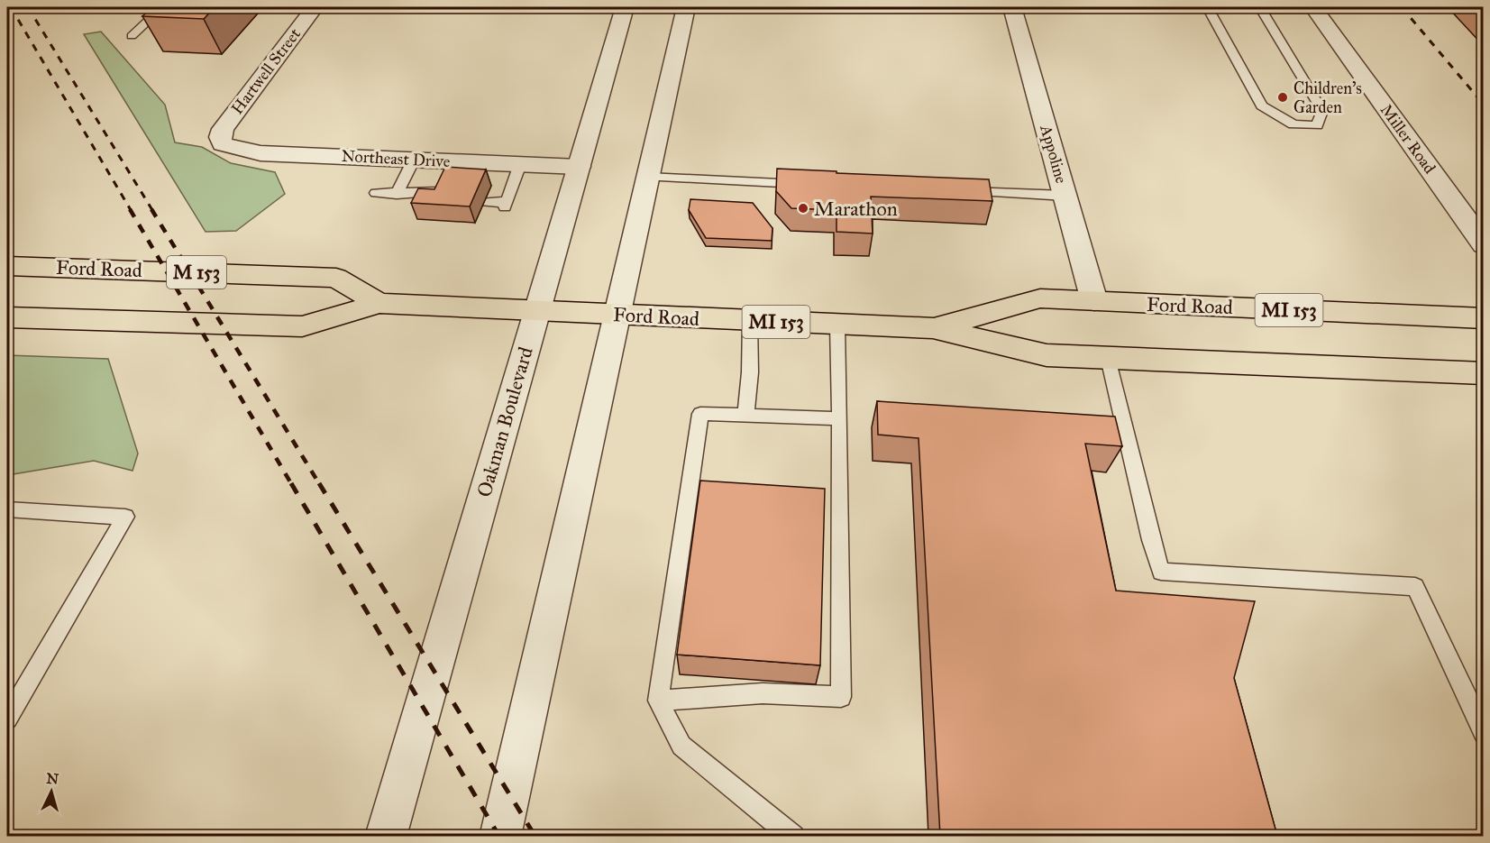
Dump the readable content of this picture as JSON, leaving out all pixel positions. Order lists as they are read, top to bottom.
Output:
{
  "streets": {
    "main road": ["Ford Road", "M 153", "MI 153"],
    "street": [
      "Hartwell Street",
      "Miller Road",
      "Appoline",
      "Northeast Drive",
      "Oakman Boulevard"
    ]
  },
  "crossings": [
    ["Hartwell Street", "Northeast Drive"],
    ["Appoline", "Ford Road"],
    ["Northeast Drive", "Oakman Boulevard"],
    ["Ford Road", "Oakman Boulevard"]
  ],
  "places": ["Children's Garden", "Marathon"],
  "north": "top"
}
